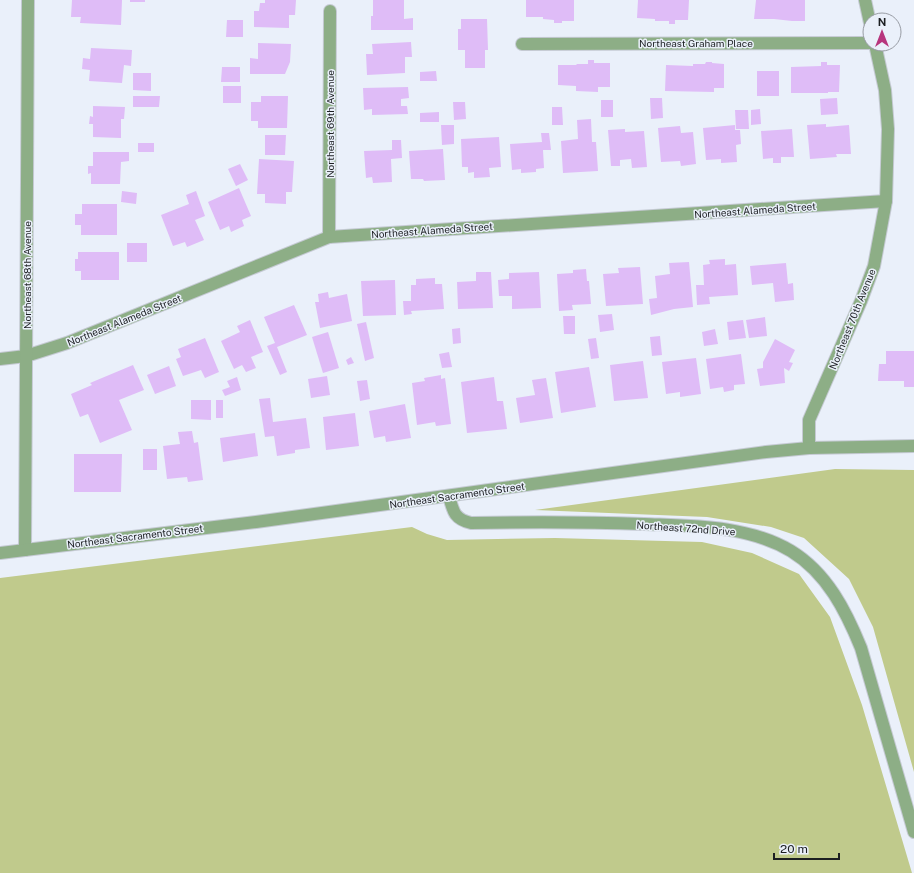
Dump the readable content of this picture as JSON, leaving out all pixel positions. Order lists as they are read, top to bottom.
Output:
{
  "streets": {
    "street": [
      "Northeast Graham Place",
      "Northeast 69th Avenue",
      "Northeast Alameda Street",
      "Northeast 68th Avenue",
      "Northeast 70th Avenue",
      "Northeast Sacramento Street",
      "Northeast 72nd Drive"
    ]
  },
  "crossings": [
    ["Northeast 69th Avenue", "Northeast Alameda Street"],
    ["Northeast Alameda Street", "Northeast 68th Avenue"],
    ["Northeast Alameda Street", "Northeast 70th Avenue"],
    ["Northeast 68th Avenue", "Northeast Sacramento Street"],
    ["Northeast 70th Avenue", "Northeast Sacramento Street"],
    ["Northeast Sacramento Street", "Northeast 72nd Drive"]
  ],
  "scale_bar": "20 m",
  "north": "top"
}
